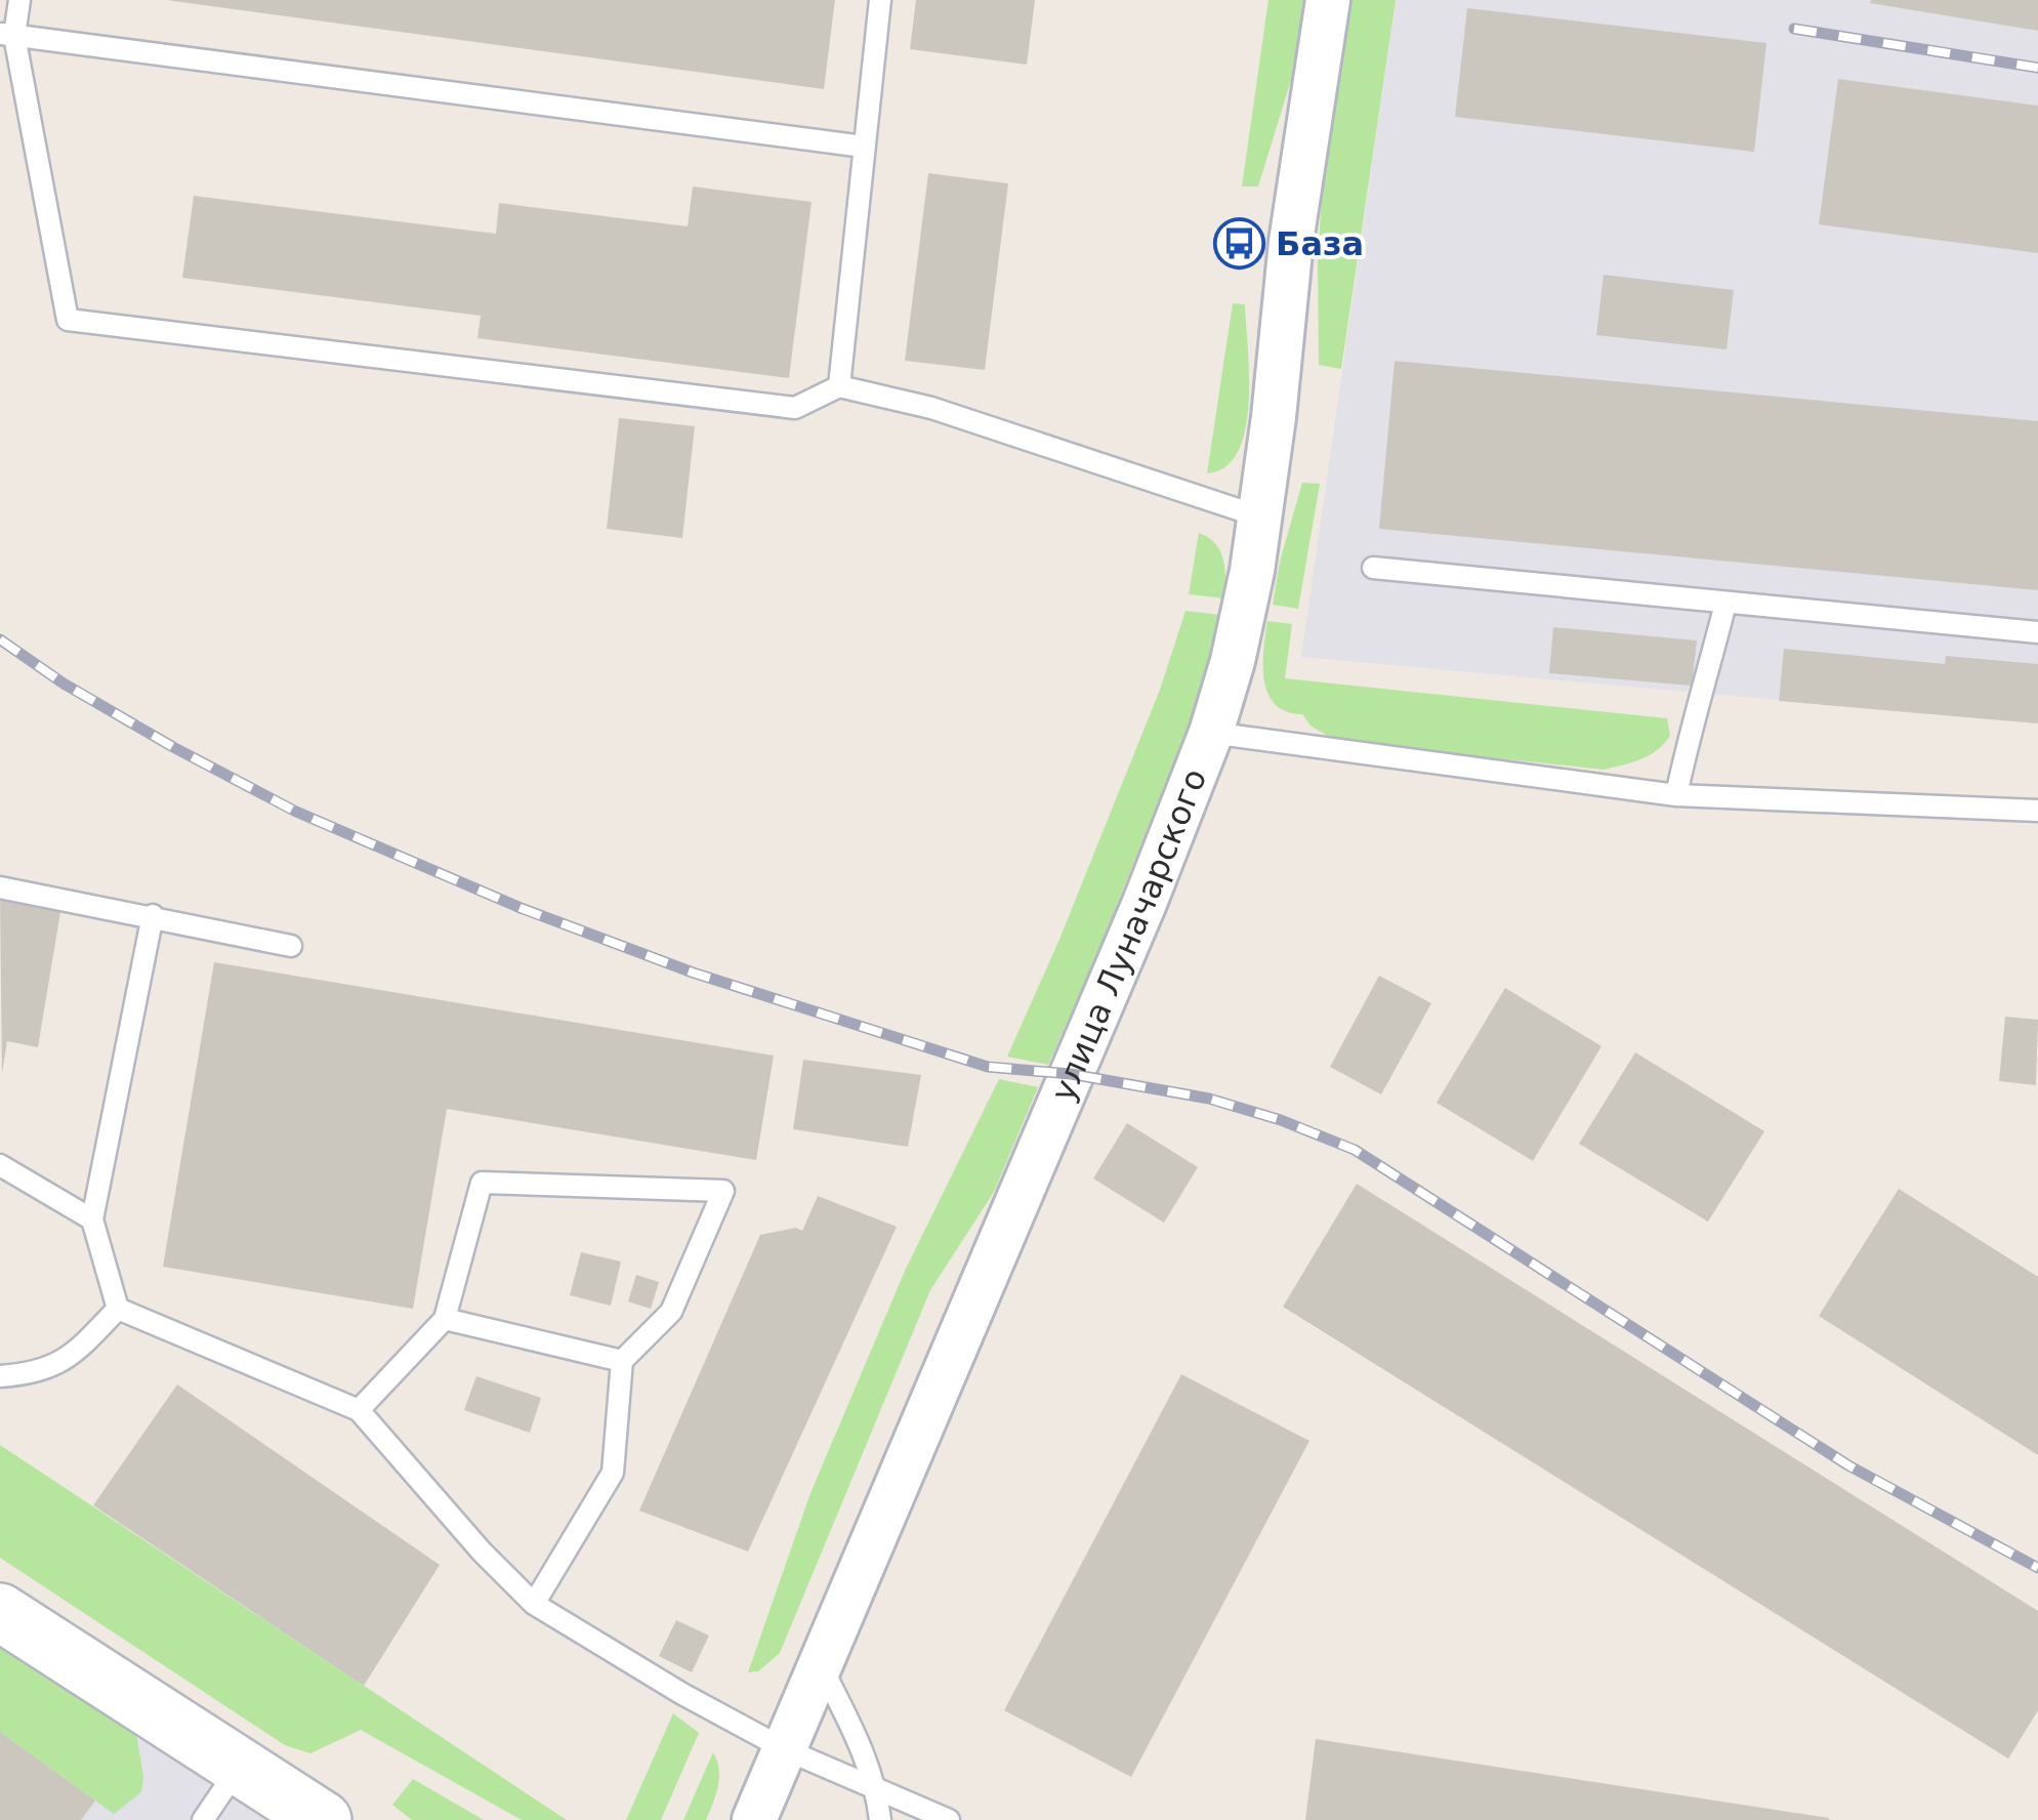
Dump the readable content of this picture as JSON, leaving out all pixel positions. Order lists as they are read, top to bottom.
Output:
{
  "streets": {
    "street": ["улица Луначарского"]
  },
  "places": {
    "bus stop": ["База"]
  }
}
